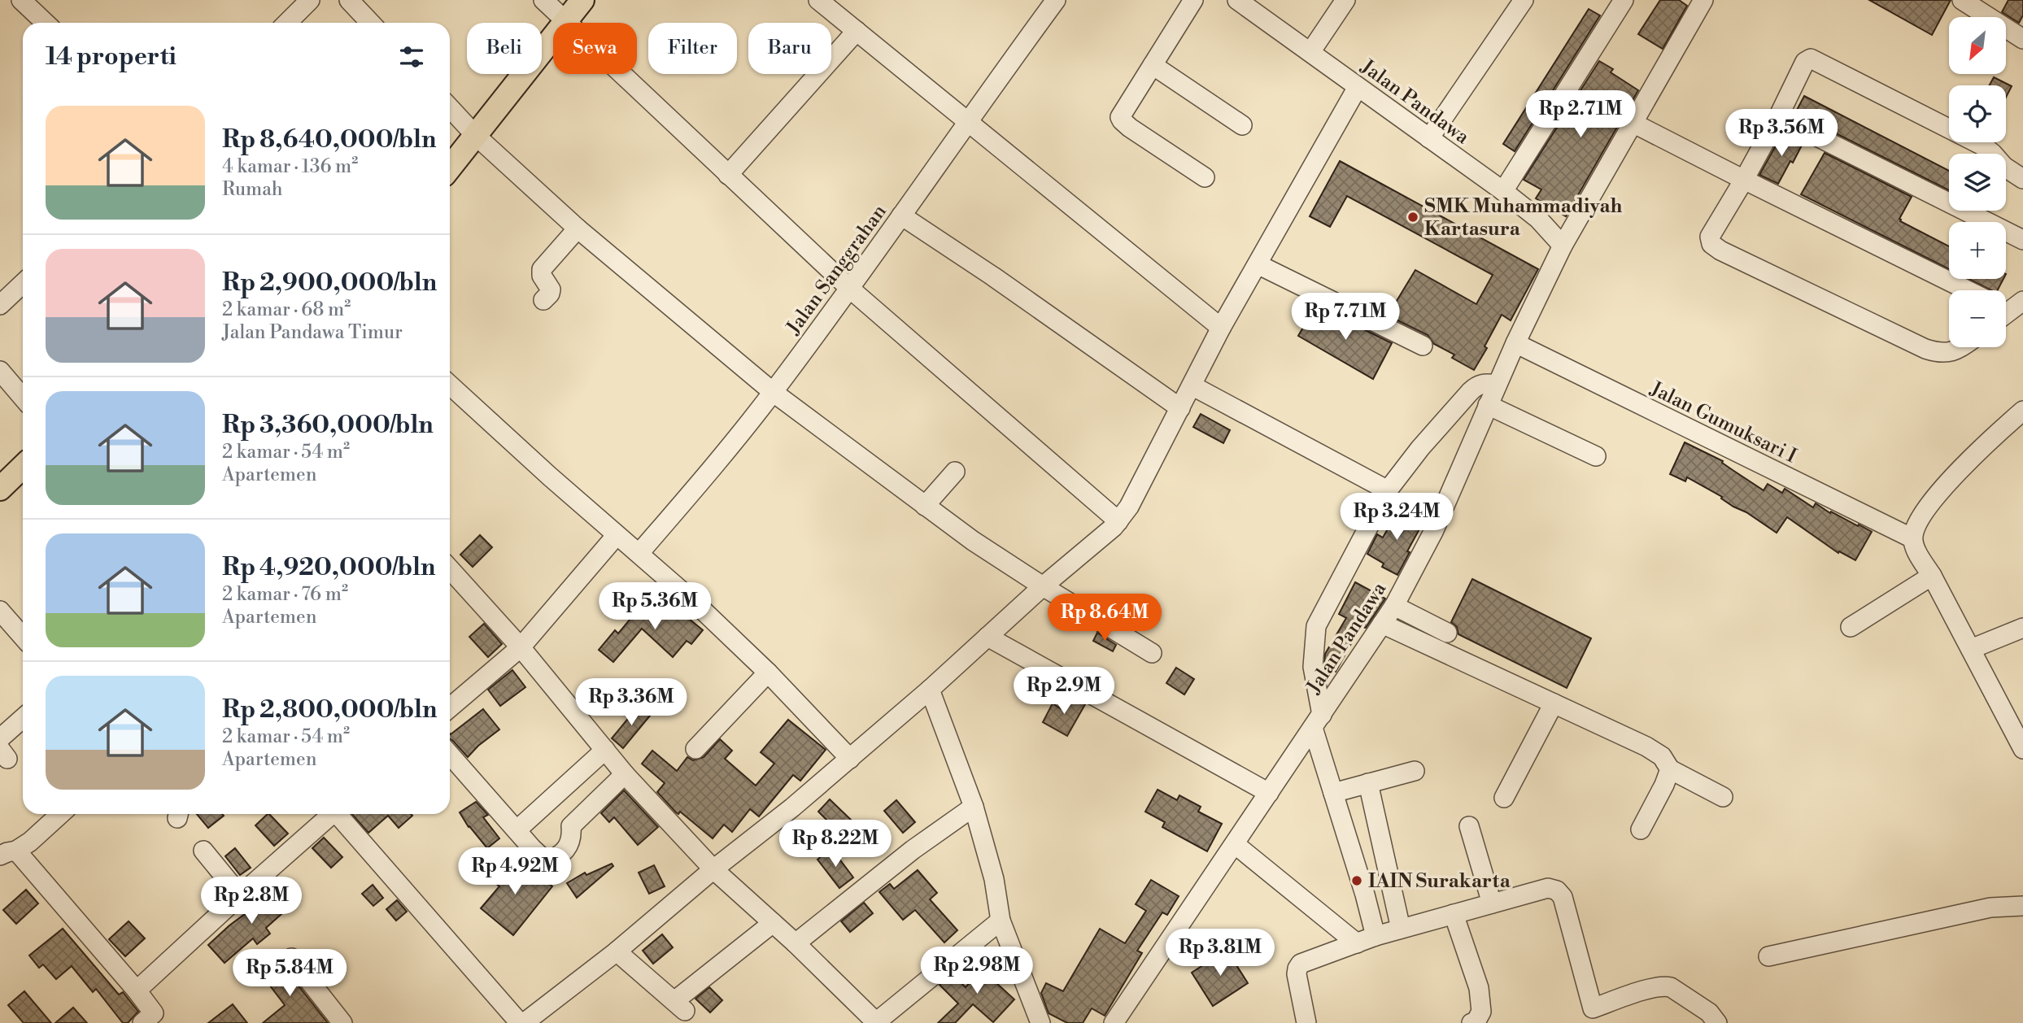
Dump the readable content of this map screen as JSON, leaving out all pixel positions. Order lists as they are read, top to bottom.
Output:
{
  "streets": {
    "street": ["Jalan Pandawa", "Jalan Sanggrahan", "Jalan Gumuksari I"]
  },
  "crossings": [
    ["Jalan Pandawa", "Jalan Gumuksari I"]
  ],
  "places": ["SMK Muhammadiyah Kartasura", "IAIN Surakarta"],
  "north": "bottom left",
  "page": {
    "map_buttons": ["+", "−"],
    "chip": [
      "Beli",
      "Sewa",
      "Filter",
      "Baru"
    ],
    "heading": "14 properti",
    "price": [
      "Rp 2.71M",
      "Rp 3.56M",
      "Rp 7.71M",
      "Rp 3.24M",
      "Rp 5.36M",
      "Rp 8.64M",
      "Rp 2.9M",
      "Rp 3.36M",
      "Rp 8.22M",
      "Rp 4.92M",
      "Rp 2.8M",
      "Rp 3.81M",
      "Rp 2.98M",
      "Rp 5.84M"
    ],
    "list": [
      {
        "name": "Rp 8,640,000/bln",
        "note": "4 kamar · 136 m² · Rumah"
      },
      {
        "name": "Rp 2,900,000/bln",
        "note": "2 kamar · 68 m² · Jalan Pandawa Timur"
      },
      {
        "name": "Rp 3,360,000/bln",
        "note": "2 kamar · 54 m² · Apartemen"
      },
      {
        "name": "Rp 4,920,000/bln",
        "note": "2 kamar · 76 m² · Apartemen"
      },
      {
        "name": "Rp 2,800,000/bln",
        "note": "2 kamar · 54 m² · Apartemen"
      }
    ]
  }
}
